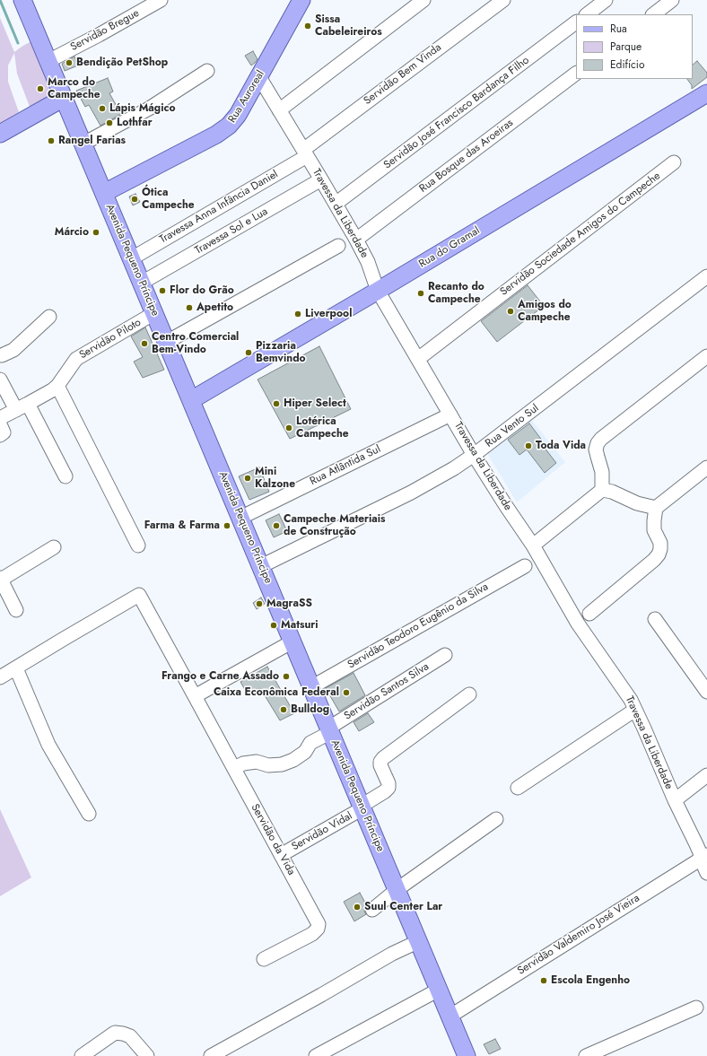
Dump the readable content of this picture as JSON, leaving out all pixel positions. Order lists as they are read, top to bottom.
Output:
{
  "streets": {
    "main road": ["Rua Auroreal", "Rua do Gramal", "Avenida Pequeno Príncipe"],
    "street": [
      "Servidão Bregue",
      "Servidão Bem Vinda",
      "Servidão José Francisco Bardança Filho",
      "Rua Bosque das Aroeiras",
      "Travessa Anna Infância Daniel",
      "Travessa da Liberdade",
      "Travessa Sol e Lua",
      "Servidão Sociedade Amigos do Campeche",
      "Servidão Piloto",
      "Rua Vento Sul",
      "Rua Atlântida Sul",
      "Servidão Teodoro Eugênio da Silva",
      "Servidão Santos Silva",
      "Servidão Vidal",
      "Servidão da Vida",
      "Servidão Valdemiro José Vieira"
    ]
  },
  "crossings": [
    ["Servidão Bregue", "Avenida Pequeno Príncipe"],
    ["Servidão Bem Vinda", "Travessa Anna Infância Daniel"],
    ["Servidão Bem Vinda", "Travessa da Liberdade"],
    ["Rua Auroreal", "Travessa da Liberdade"],
    ["Rua Auroreal", "Avenida Pequeno Príncipe"],
    ["Servidão José Francisco Bardança Filho", "Travessa da Liberdade"],
    ["Rua Bosque das Aroeiras", "Travessa da Liberdade"],
    ["Travessa Anna Infância Daniel", "Travessa da Liberdade"],
    ["Travessa Anna Infância Daniel", "Avenida Pequeno Príncipe"],
    ["Travessa da Liberdade", "Travessa Sol e Lua"],
    ["Travessa da Liberdade", "Servidão Sociedade Amigos do Campeche"],
    ["Travessa da Liberdade", "Rua do Gramal"],
    ["Travessa da Liberdade", "Rua Vento Sul"],
    ["Travessa da Liberdade", "Rua Atlântida Sul"],
    ["Travessa da Liberdade", "Servidão Valdemiro José Vieira"],
    ["Travessa Sol e Lua", "Avenida Pequeno Príncipe"],
    ["Rua do Gramal", "Avenida Pequeno Príncipe"],
    ["Avenida Pequeno Príncipe", "Servidão Piloto"],
    ["Avenida Pequeno Príncipe", "Rua Vento Sul"],
    ["Avenida Pequeno Príncipe", "Rua Atlântida Sul"],
    ["Avenida Pequeno Príncipe", "Servidão Teodoro Eugênio da Silva"],
    ["Avenida Pequeno Príncipe", "Servidão Santos Silva"],
    ["Avenida Pequeno Príncipe", "Servidão Vidal"],
    ["Avenida Pequeno Príncipe", "Servidão Valdemiro José Vieira"],
    ["Servidão Santos Silva", "Servidão da Vida"],
    ["Servidão Vidal", "Servidão da Vida"]
  ],
  "places": [
    "Sissa Cabeleireiros",
    "Bendição PetShop",
    "Marco do Campeche",
    "Lápis Mágico",
    "Lothfar",
    "Rangel Farias",
    "Ótica Campeche",
    "Márcio",
    "Flor do Grão",
    "Recanto do Campeche",
    "Apetito",
    "Amigos do Campeche",
    "Liverpool",
    "Centro Comercial Bem-Vindo",
    "Pizzaria Bemvindo",
    "Hiper Select",
    "Lotérica Campeche",
    "Toda Vida",
    "Mini Kalzone",
    "Farma & Farma",
    "Campeche Materiais de Construção",
    "MagraSS",
    "Matsuri",
    "Frango e Carne Assado",
    "Caixa Econômica Federal",
    "Bulldog",
    "Suul Center Lar",
    "Escola Engenho"
  ],
  "legend": ["Rua", "Parque", "Edifício"]
}
